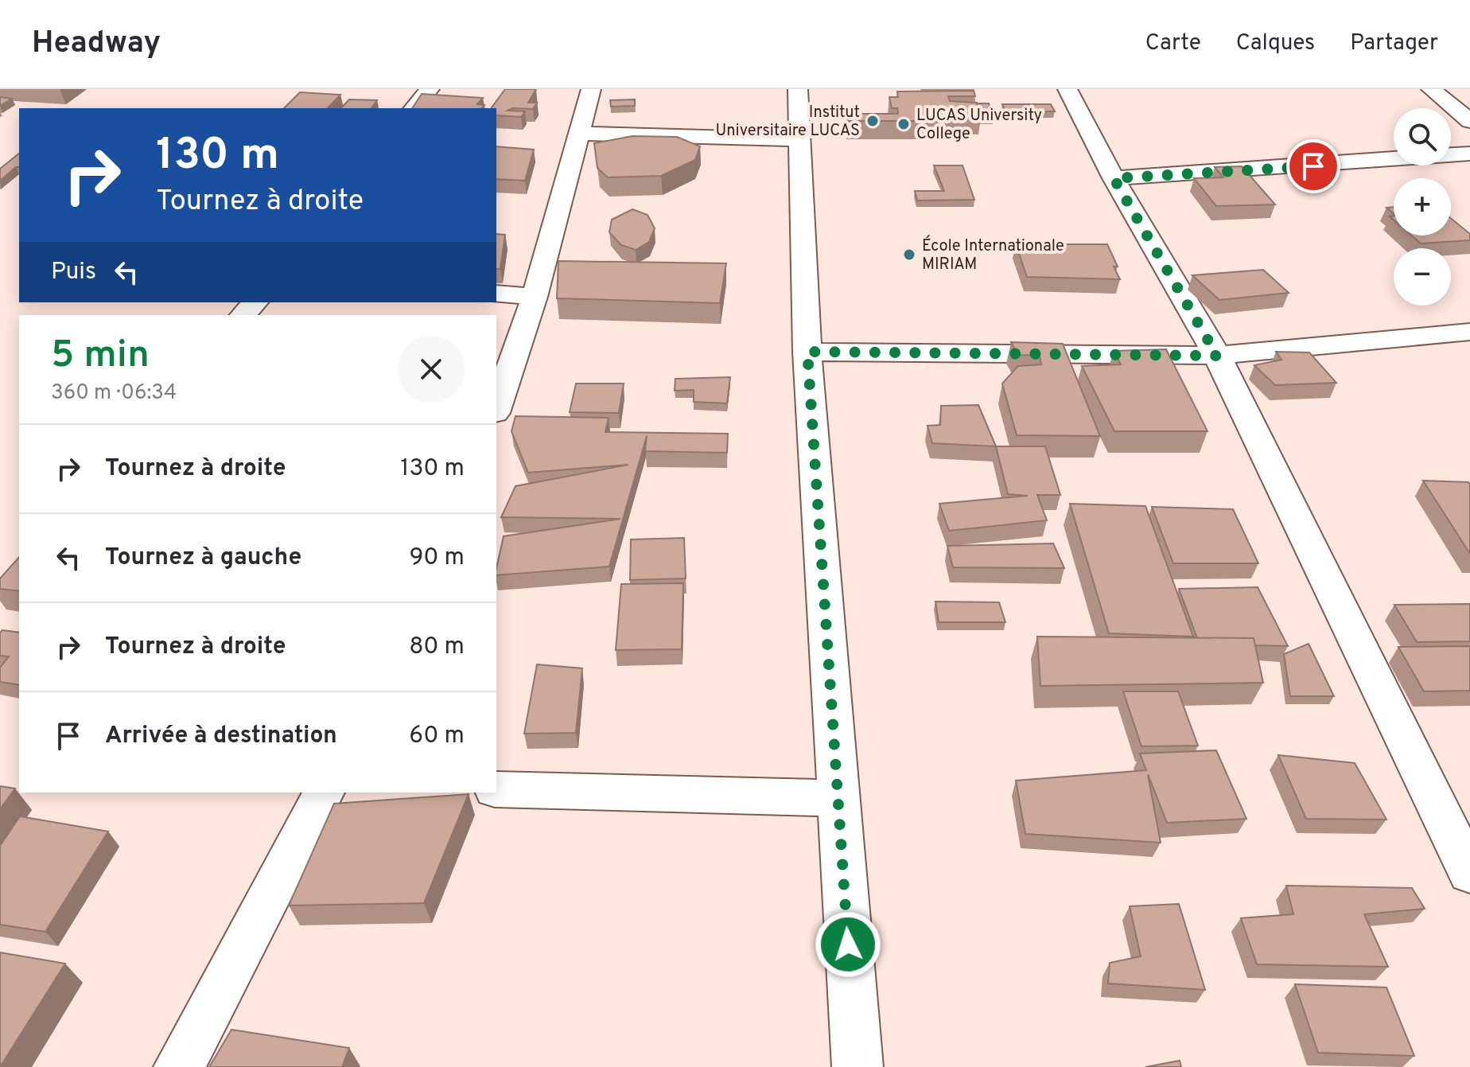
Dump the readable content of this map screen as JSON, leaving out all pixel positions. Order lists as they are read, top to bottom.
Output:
{
  "places": ["Institut Universitaire LUCAS", "LUCAS University College", "École Internationale MIRIAM"],
  "page": {
    "header": "Headway",
    "nav": ["Carte", "Calques", "Partager"],
    "map_buttons": ["+", "−"],
    "turn": ["130 m", "Tournez à droite"],
    "then": "Puis",
    "heading": ["5 min", "360 m · 06:34"],
    "list": [
      {
        "name": "Tournez à droite",
        "value": "130 m"
      },
      {
        "name": "Tournez à gauche",
        "value": "90 m"
      },
      {
        "name": "Tournez à droite",
        "value": "80 m"
      },
      {
        "name": "Arrivée à destination",
        "value": "60 m"
      }
    ]
  }
}
